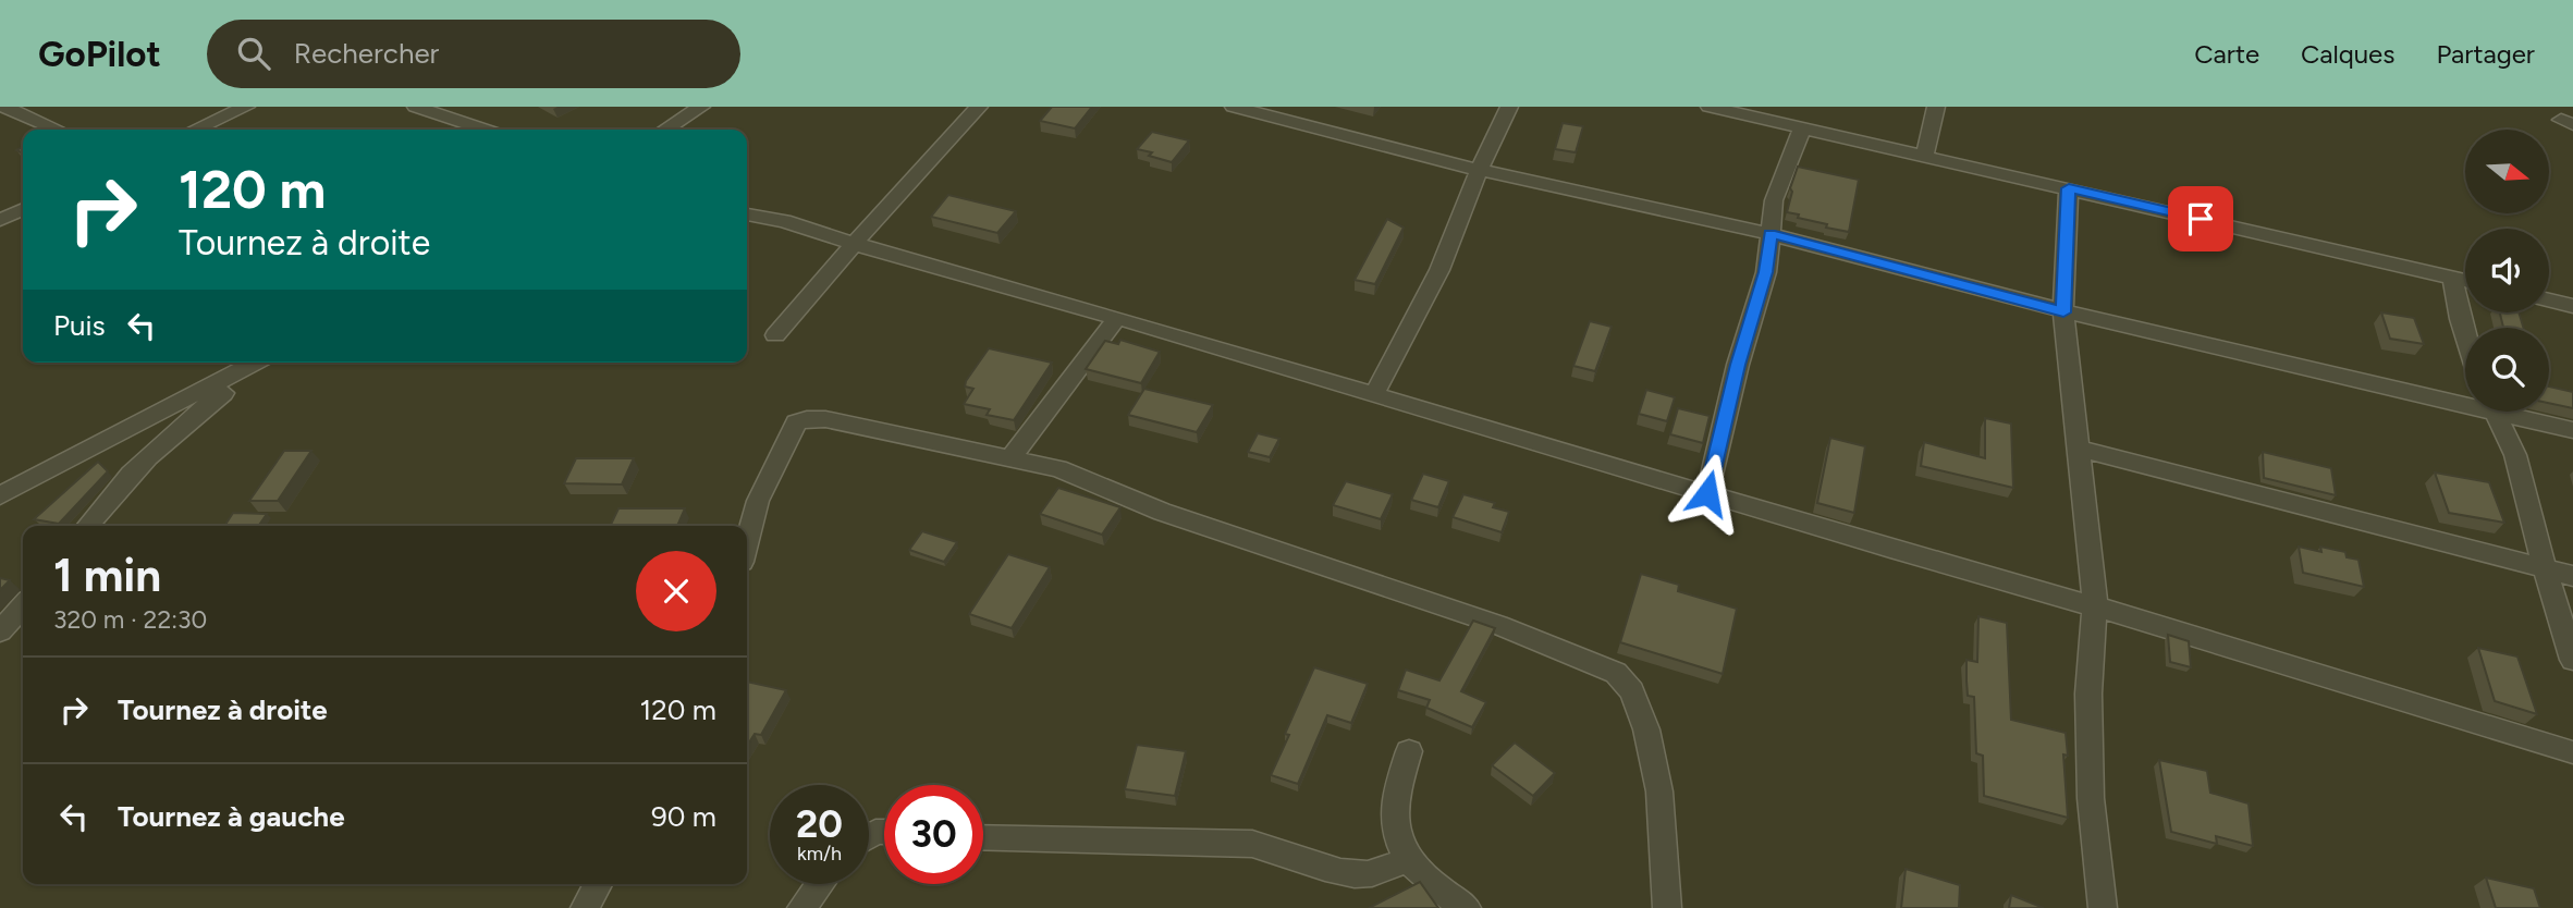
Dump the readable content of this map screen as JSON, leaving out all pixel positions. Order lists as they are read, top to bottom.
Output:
{
  "north": "right",
  "page": {
    "header": "GoPilot",
    "search": "Rechercher",
    "nav": ["Carte", "Calques", "Partager"],
    "turn": ["120 m", "Tournez à droite"],
    "then": "Puis",
    "heading": ["1 min", "320 m · 22:30"],
    "list": [
      {
        "name": "Tournez à droite",
        "value": "120 m"
      },
      {
        "name": "Tournez à gauche",
        "value": "90 m"
      }
    ],
    "speed": "20 km/h",
    "limit": "30"
  }
}
